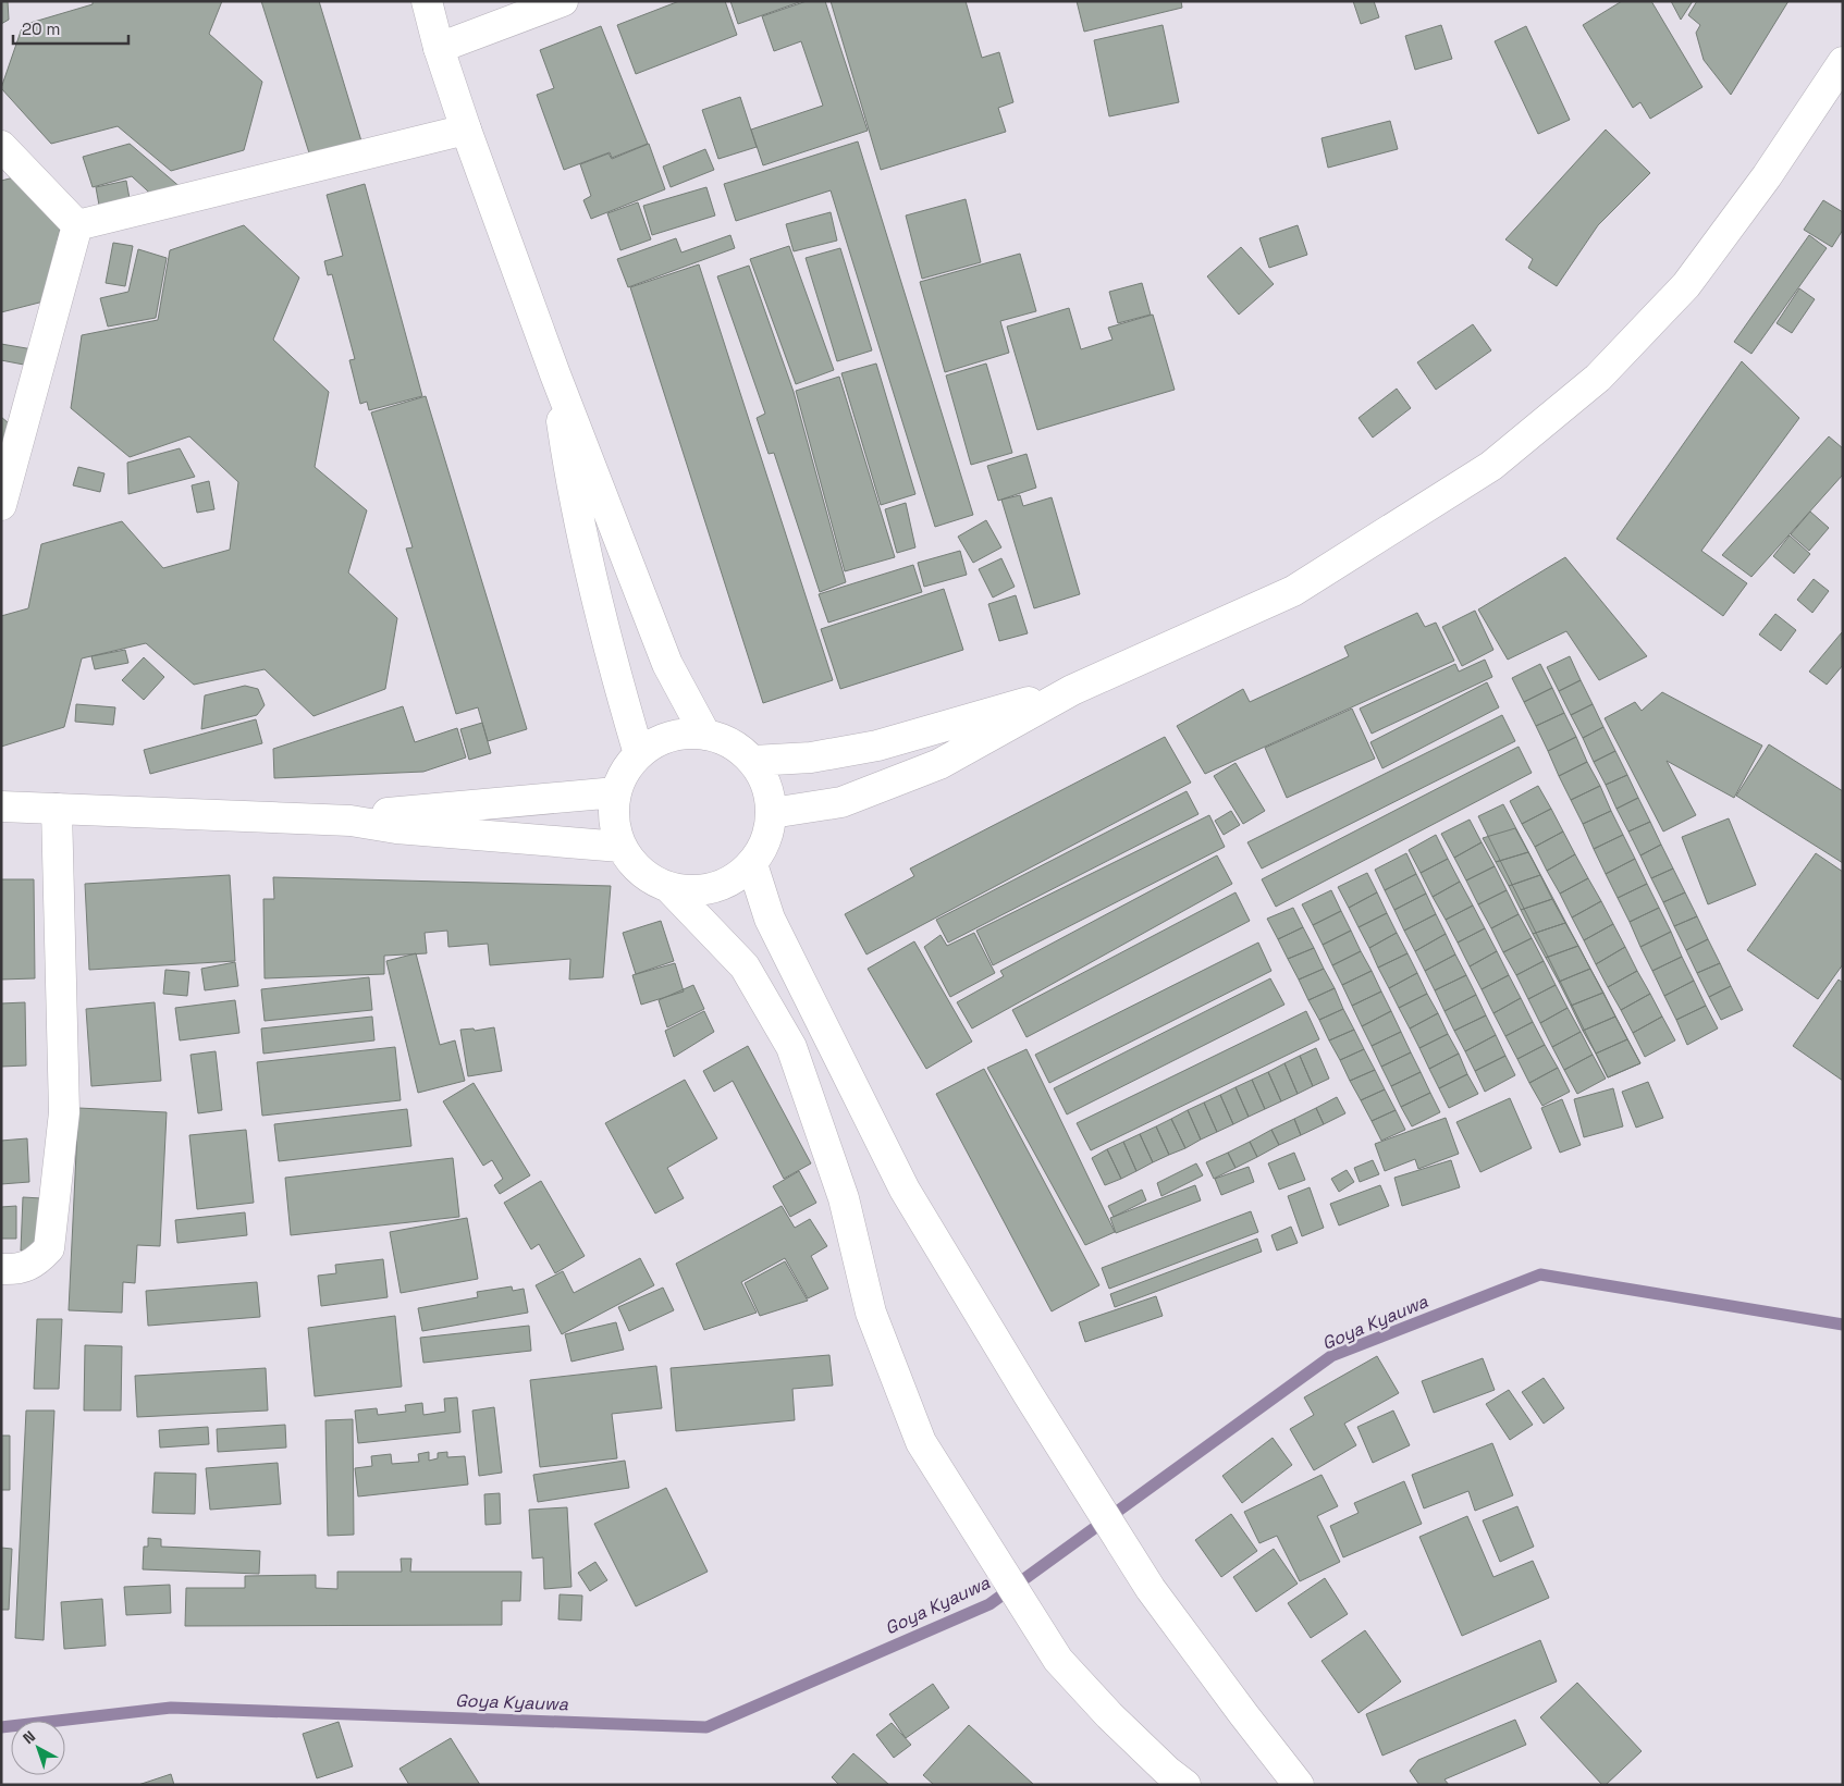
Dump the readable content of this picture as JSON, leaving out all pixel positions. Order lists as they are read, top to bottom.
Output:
{
  "water": ["Goya Kyauwa"],
  "scale_bar": "20 m",
  "north": "top left"
}
